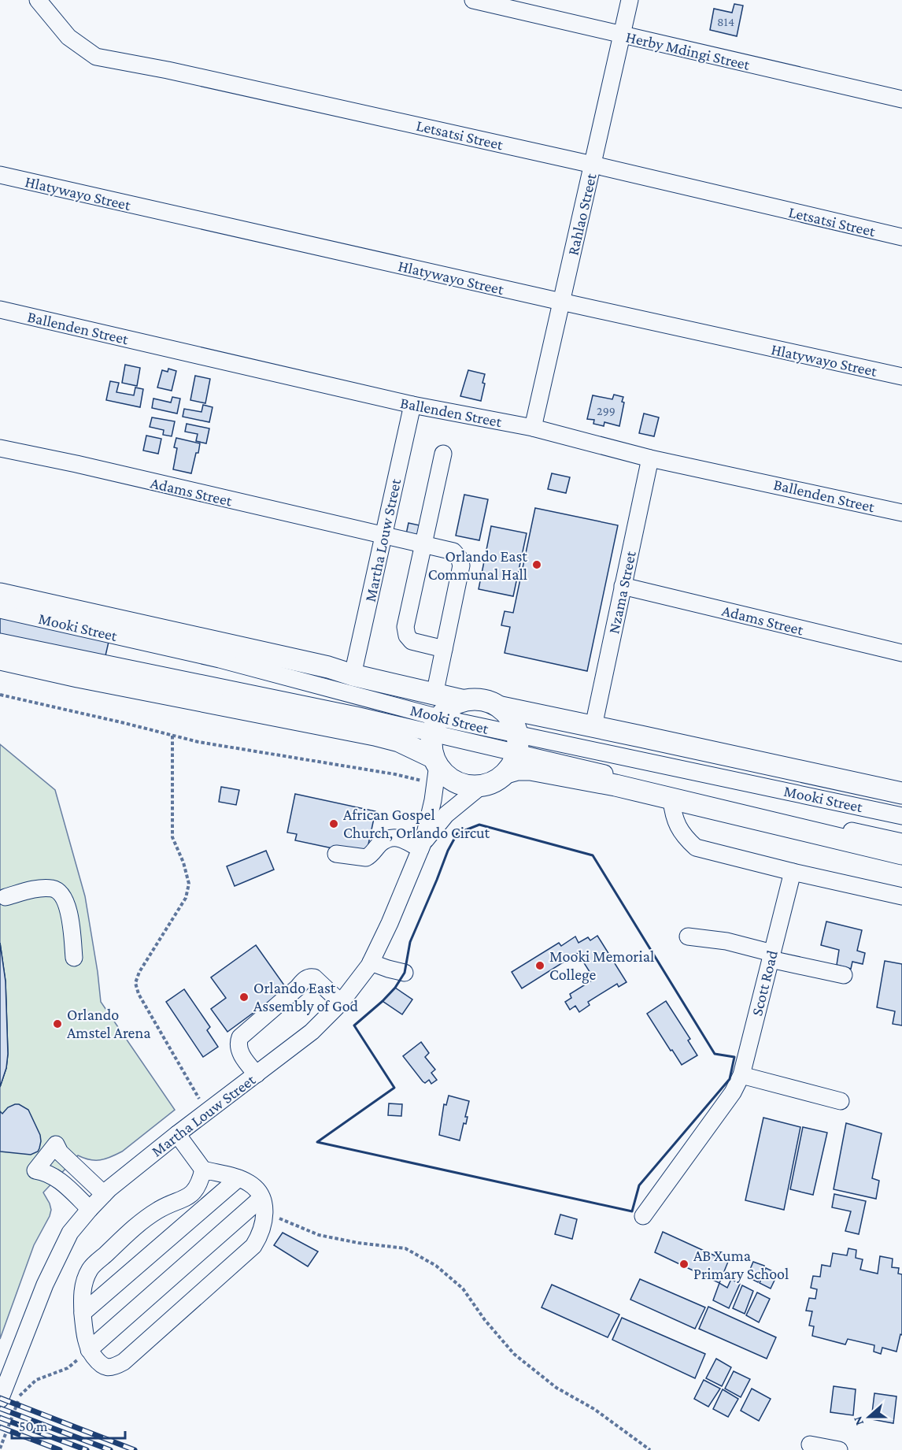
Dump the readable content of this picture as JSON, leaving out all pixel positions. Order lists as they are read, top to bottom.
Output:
{
  "streets": {
    "main road": ["Mooki Street"],
    "street": [
      "Herby Mdingi Street",
      "Letsatsi Street",
      "Hlatywayo Street",
      "Rahlao Street",
      "Ballenden Street",
      "Adams Street",
      "Martha Louw Street",
      "Nzama Street",
      "Scott Road"
    ]
  },
  "crossings": [
    ["Herby Mdingi Street", "Rahlao Street"],
    ["Letsatsi Street", "Rahlao Street"],
    ["Hlatywayo Street", "Rahlao Street"],
    ["Rahlao Street", "Ballenden Street"],
    ["Ballenden Street", "Martha Louw Street"],
    ["Ballenden Street", "Nzama Street"],
    ["Adams Street", "Martha Louw Street"],
    ["Adams Street", "Nzama Street"],
    ["Adams Street", "Mooki Street"],
    ["Martha Louw Street", "Mooki Street"],
    ["Nzama Street", "Mooki Street"]
  ],
  "places": [
    "Orlando East Communal Hall",
    "African Gospel Church, Orlando Circut",
    "Mooki Memorial College",
    "Orlando East Assembly of God",
    "Orlando Amstel Arena",
    "AB Xuma Primary School"
  ],
  "house_numbers": ["814", "299"],
  "scale_bar": "50 m",
  "north": "left"
}
